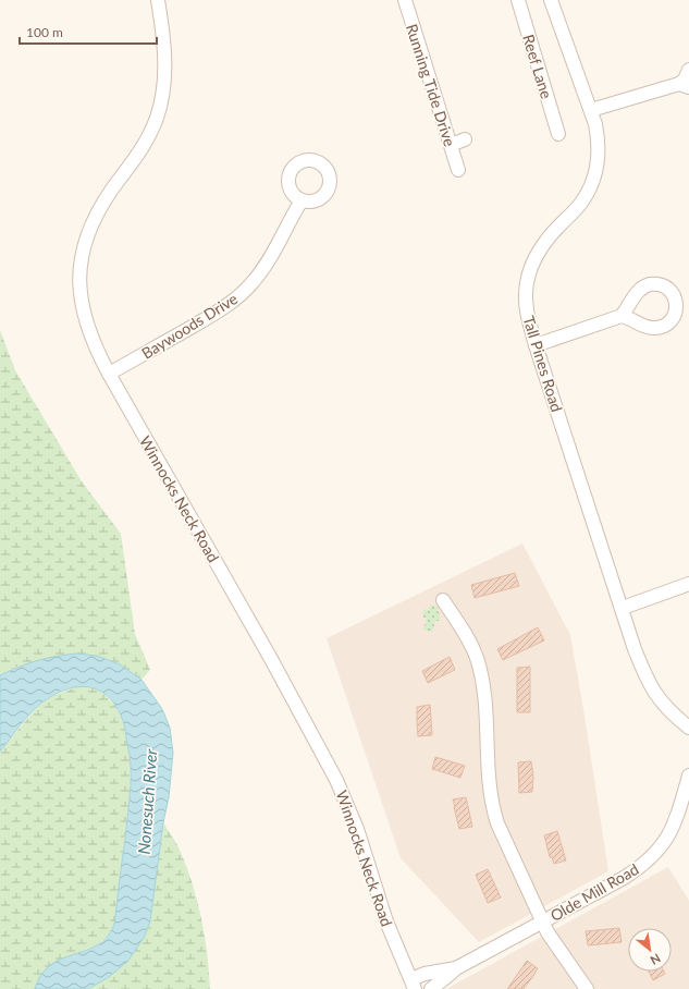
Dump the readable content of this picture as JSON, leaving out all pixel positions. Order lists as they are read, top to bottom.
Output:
{
  "streets": {
    "street": [
      "Reef Lane",
      "Running Tide Drive",
      "Baywoods Drive",
      "Tall Pines Road",
      "Winnocks Neck Road",
      "Olde Mill Road"
    ]
  },
  "crossings": [
    ["Baywoods Drive", "Winnocks Neck Road"],
    ["Winnocks Neck Road", "Olde Mill Road"]
  ],
  "water": ["Nonesuch River"],
  "scale_bar": "100 m",
  "north": "bottom right"
}
